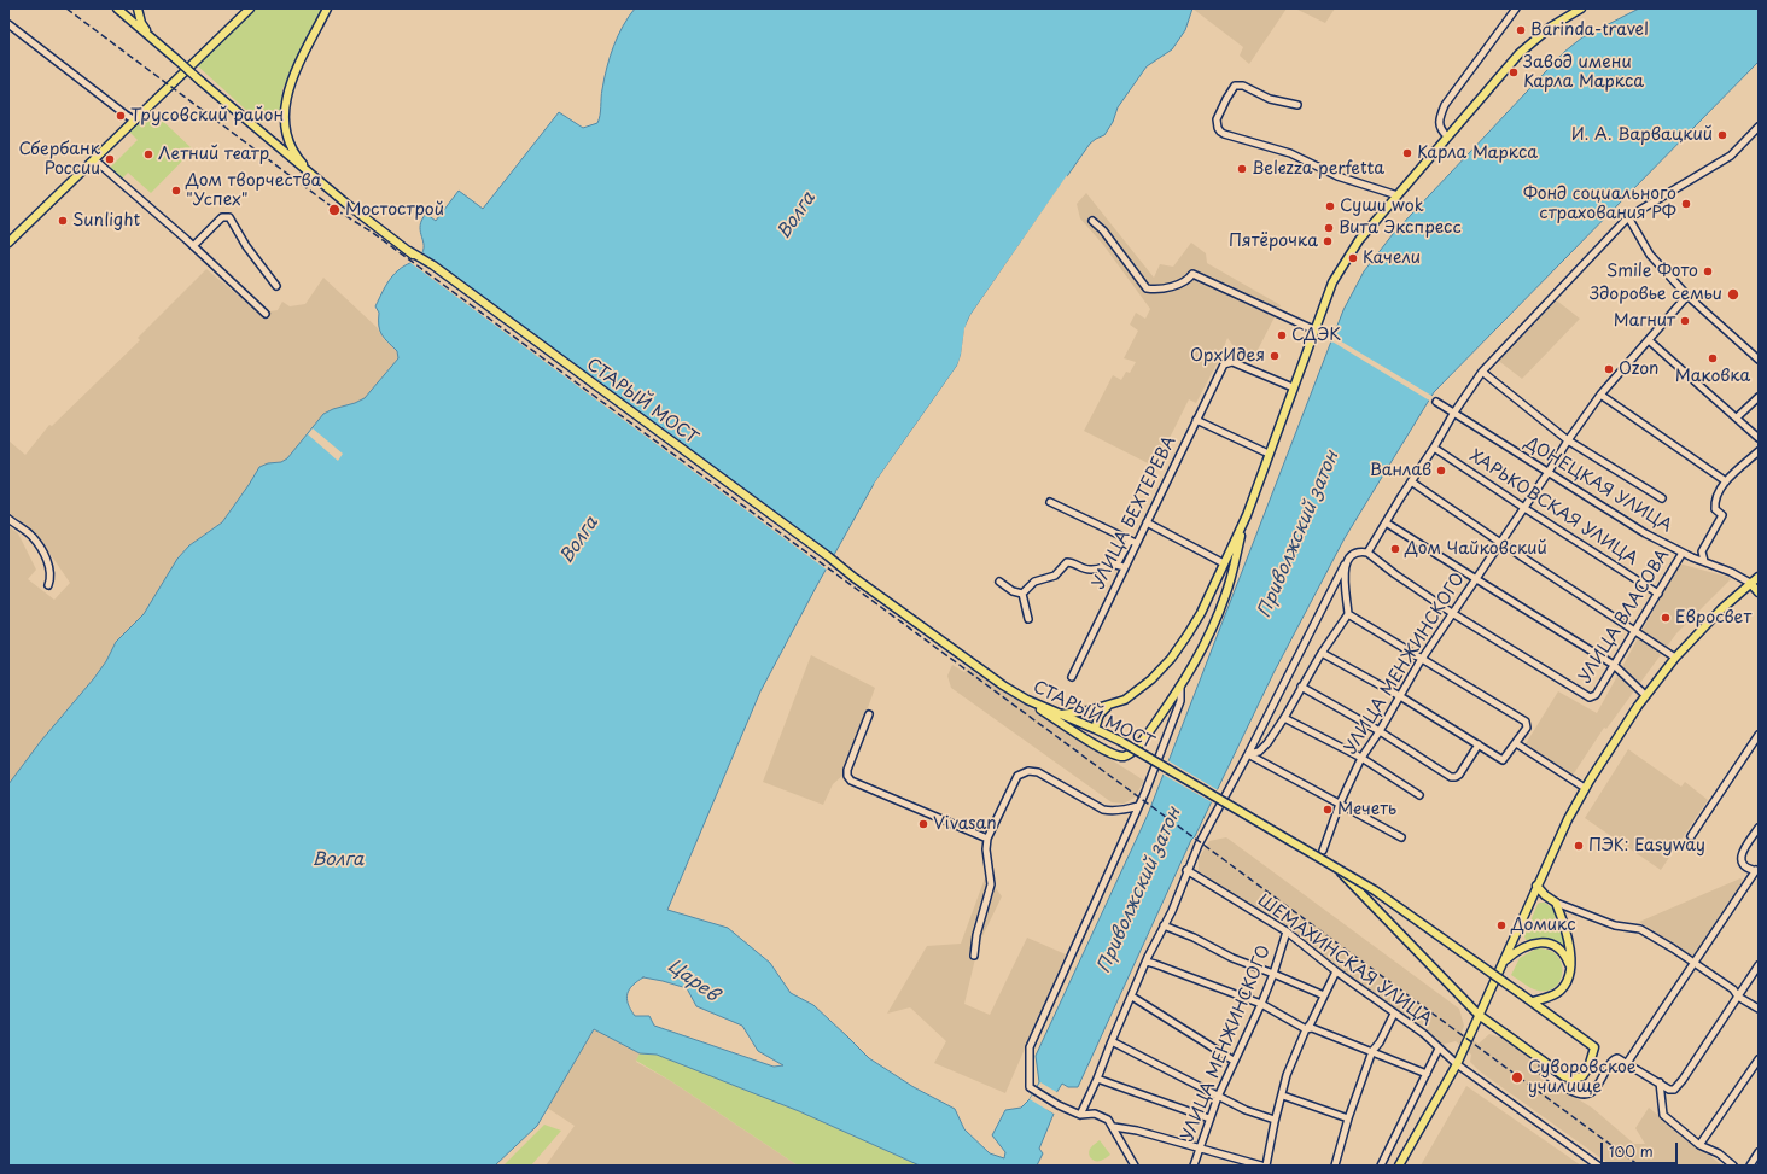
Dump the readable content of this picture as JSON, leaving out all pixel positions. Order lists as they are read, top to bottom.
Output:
{
  "streets": {
    "main road": ["СТАРЫЙ МОСТ"],
    "street": [
      "ДОНЕЦКАЯ УЛИЦА",
      "ХАРЬКОВСКАЯ УЛИЦА",
      "УЛИЦА БЕХТЕРЕВА",
      "УЛИЦА ВЛАСОВА",
      "УЛИЦА МЕНЖИНСКОГО",
      "ШЕМАХИНСКАЯ УЛИЦА"
    ]
  },
  "crossings": [
    ["ДОНЕЦКАЯ УЛИЦА", "УЛИЦА ВЛАСОВА"],
    ["ДОНЕЦКАЯ УЛИЦА", "УЛИЦА МЕНЖИНСКОГО"],
    ["ХАРЬКОВСКАЯ УЛИЦА", "УЛИЦА ВЛАСОВА"],
    ["ХАРЬКОВСКАЯ УЛИЦА", "УЛИЦА МЕНЖИНСКОГО"],
    ["УЛИЦА ВЛАСОВА", "УЛИЦА МЕНЖИНСКОГО"],
    ["УЛИЦА МЕНЖИНСКОГО", "ШЕМАХИНСКАЯ УЛИЦА"]
  ],
  "water": ["Волга", "Приволжский затон", "Царев"],
  "places": [
    "Barinda-travel",
    "Завод имени Карла Маркса",
    "Трусовский район",
    "И. А. Варвацкий",
    "Карла Маркса",
    "Летний театр",
    "Сбербанк России",
    "Belezza perfetta",
    "Дом творчества \"Успех\"",
    "Фонд социального страхования РФ",
    "Суши wok",
    "Мостострой",
    "Sunlight",
    "Вита Экспресс",
    "Пятёрочка",
    "Качели",
    "Smile Фото",
    "Здоровье семьи",
    "Магнит",
    "СДЭК",
    "ОрхИдея",
    "Маковка",
    "Ozon",
    "Ванлав",
    "Дом Чайковский",
    "Евросвет",
    "Мечеть",
    "Vivasan",
    "ПЭК: Easyway",
    "Домикс",
    "Суворовское училище"
  ],
  "scale_bar": "100 m"
}
